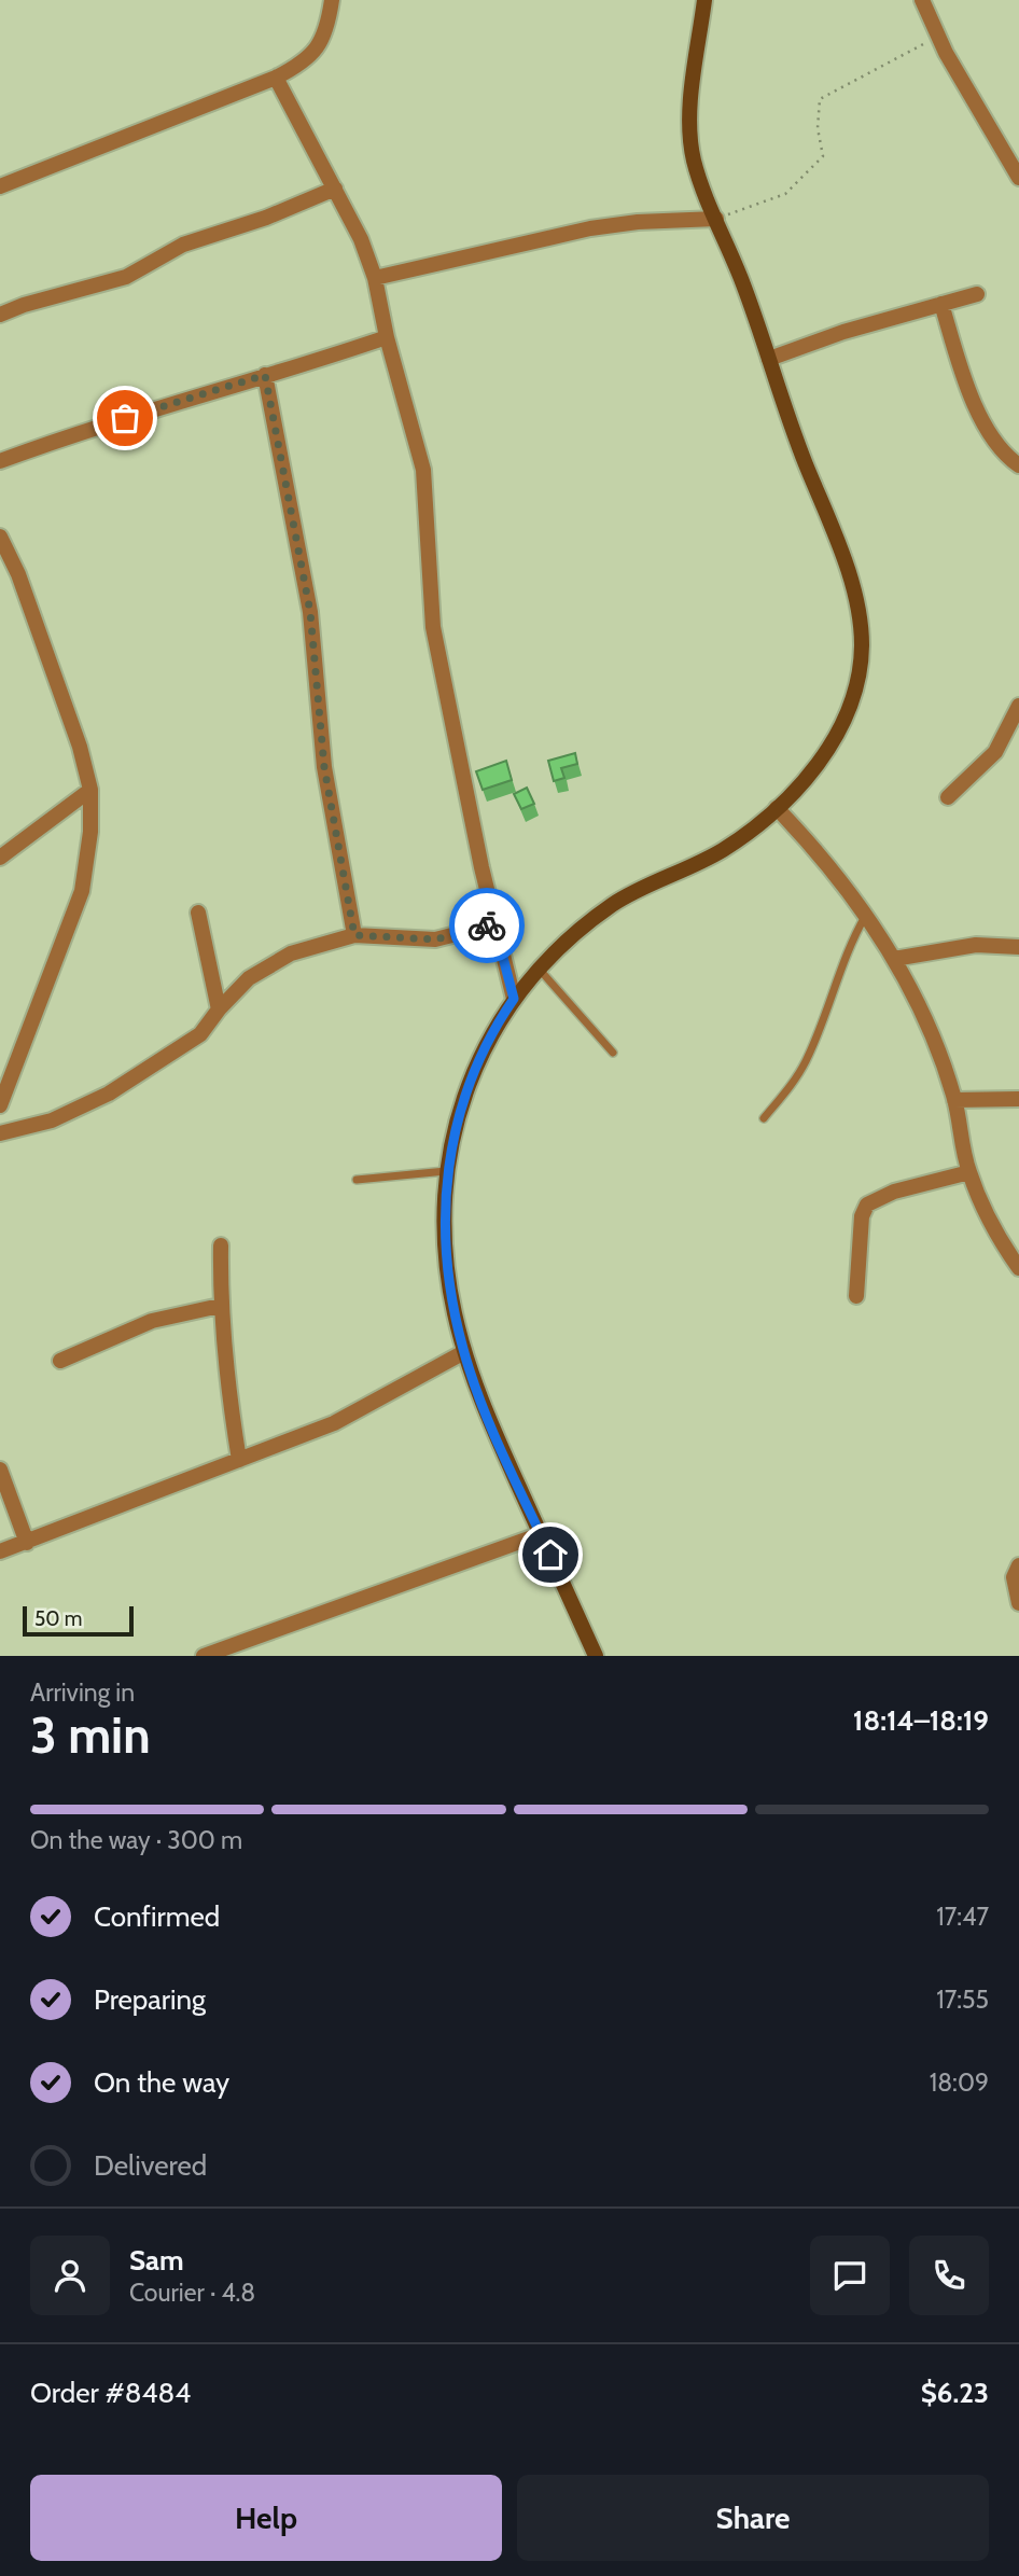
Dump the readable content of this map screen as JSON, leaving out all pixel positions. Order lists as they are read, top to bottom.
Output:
{
  "scale_bar": "50 m",
  "page": {
    "scale": "50 m",
    "heading": ["3 min", "Arriving in", "18:14–18:19"],
    "panel": [
      "Sam",
      "Courier · 4.8",
      "Order #8484",
      "$6.23"
    ],
    "bar": "On the way · 300 m",
    "list": [
      ["Confirmed", "17:47"],
      ["Preparing", "17:55"],
      ["On the way", "18:09"],
      "Delivered"
    ],
    "buttons": ["Help", "Share"]
  }
}
